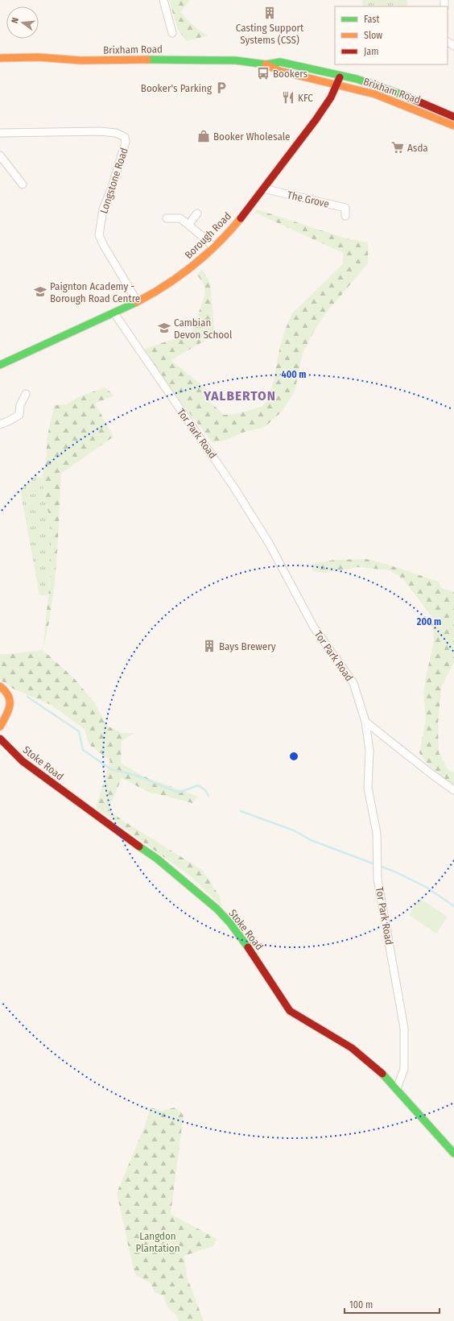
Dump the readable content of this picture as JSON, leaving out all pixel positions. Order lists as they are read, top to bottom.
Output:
{
  "streets": {
    "main road": ["Brixham Road", "Borough Road", "Stoke Road"],
    "street": ["Longstone Road", "The Grove", "Tor Park Road"]
  },
  "crossings": [
    ["Brixham Road", "Borough Road"],
    ["Longstone Road", "Borough Road"],
    ["The Grove", "Borough Road"],
    ["Borough Road", "Tor Park Road"],
    ["Tor Park Road", "Stoke Road"]
  ],
  "districts": ["YALBERTON"],
  "parks": ["Langdon Plantation"],
  "places": {
    "building": ["Casting Support Systems (CSS)", "Bays Brewery"],
    "bus stop": ["Bookers"],
    "parking": ["Booker's Parking"],
    "restaurant": ["KFC"],
    "shop": ["Booker Wholesale"],
    "supermarket": ["Asda"],
    "school or university": ["Paignton Academy - Borough Road Centre", "Cambian Devon School"]
  },
  "legend": ["Fast", "Slow", "Jam"],
  "scale_bar": "100 m",
  "north": "left",
  "rings": ["400 m", "200 m"]
}
